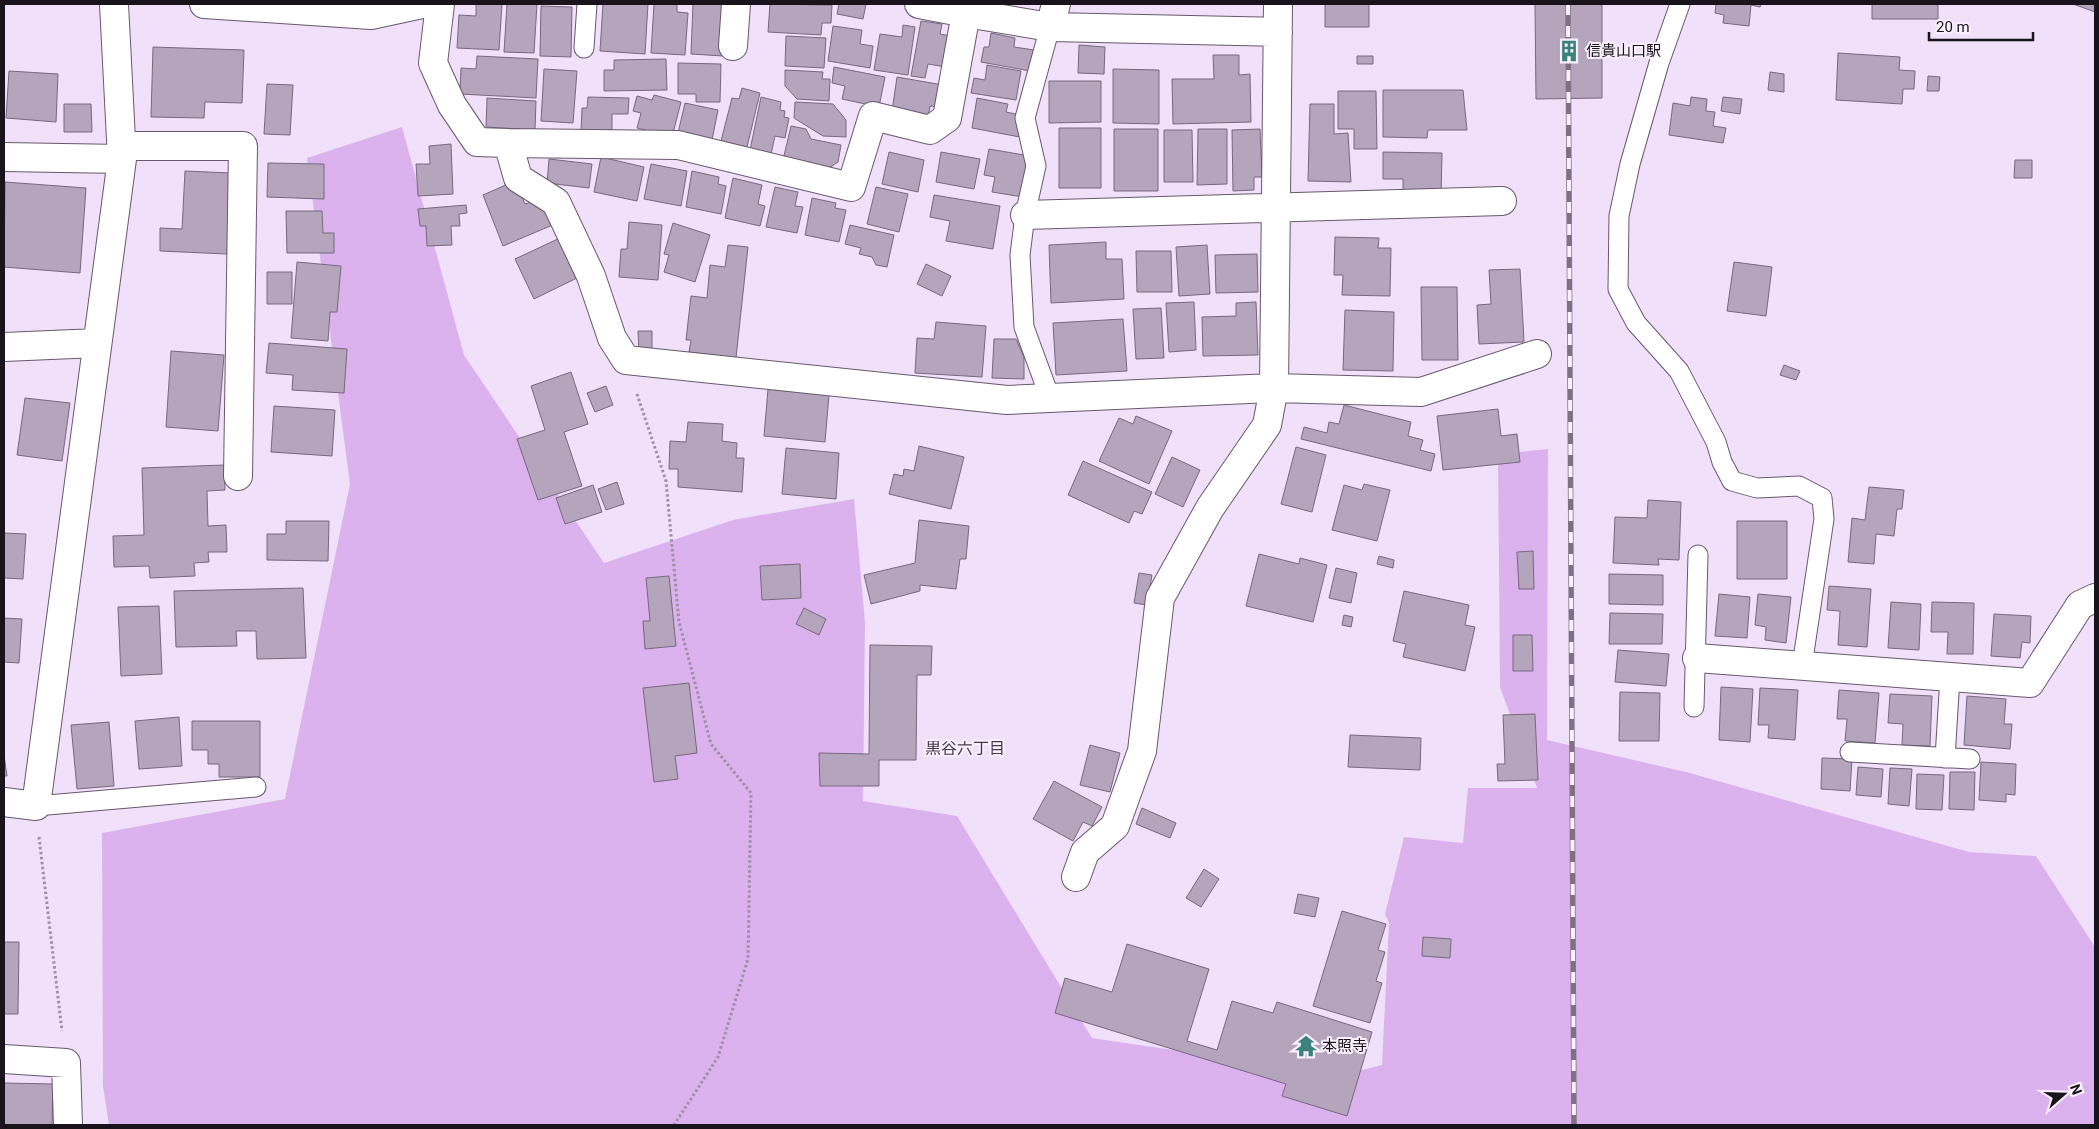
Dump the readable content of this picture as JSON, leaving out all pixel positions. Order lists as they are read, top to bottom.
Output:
{
  "districts": ["黒谷六丁目"],
  "places": {
    "building": ["信貴山口駅"],
    "temple": ["本照寺"]
  },
  "scale_bar": "20 m",
  "north": "right"
}
